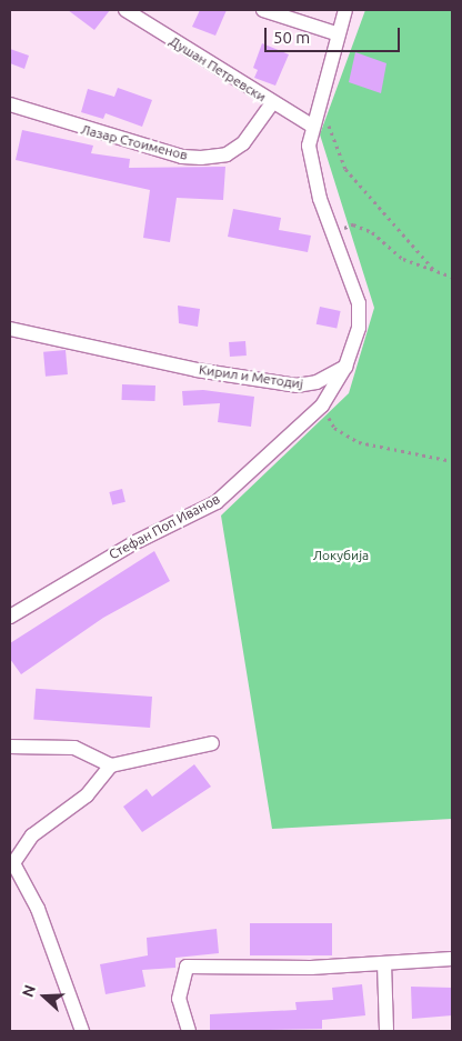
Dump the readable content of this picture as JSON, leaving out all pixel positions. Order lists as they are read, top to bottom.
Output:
{
  "streets": {
    "street": [
      "Душан Петревски",
      "Лазар Стоименов",
      "Кирил и Методиј",
      "Стефан Поп Иванов"
    ]
  },
  "crossings": [
    ["Душан Петревски", "Лазар Стоименов"],
    ["Кирил и Методиј", "Стефан Поп Иванов"]
  ],
  "parks": ["Локубија"],
  "scale_bar": "50 m",
  "north": "left"
}
